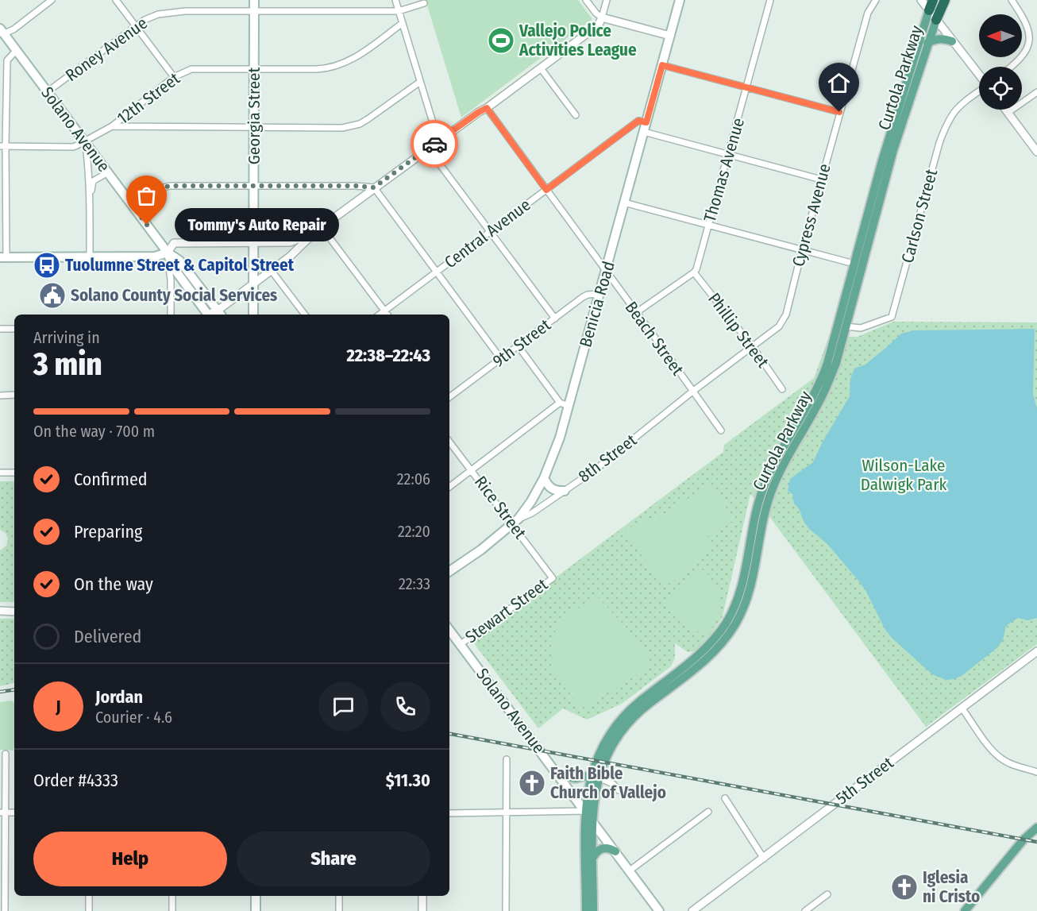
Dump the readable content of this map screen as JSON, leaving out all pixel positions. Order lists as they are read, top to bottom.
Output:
{
  "streets": {
    "highway": ["Curtola Parkway"],
    "main road": ["Georgia Street", "Solano Avenue", "Benicia Road"],
    "street": [
      "Roney Avenue",
      "12th Street",
      "Thomas Avenue",
      "Cypress Avenue",
      "Carlson Street",
      "Central Avenue",
      "Phillip Street",
      "Beach Street",
      "9th Street",
      "8th Street",
      "Rice Street",
      "Stewart Street",
      "5th Street"
    ]
  },
  "crossings": [
    ["Roney Avenue", "Georgia Street"],
    ["Roney Avenue", "Solano Avenue"],
    ["Curtola Parkway", "Solano Avenue"],
    ["Curtola Parkway", "Carlson Street"],
    ["12th Street", "Georgia Street"],
    ["12th Street", "Solano Avenue"],
    ["Solano Avenue", "Stewart Street"],
    ["Thomas Avenue", "Phillip Street"],
    ["Cypress Avenue", "Phillip Street"],
    ["Cypress Avenue", "Beach Street"],
    ["Cypress Avenue", "8th Street"],
    ["Central Avenue", "Benicia Road"],
    ["Central Avenue", "Beach Street"],
    ["Benicia Road", "Beach Street"],
    ["Benicia Road", "9th Street"],
    ["Benicia Road", "8th Street"],
    ["Benicia Road", "Rice Street"],
    ["Beach Street", "8th Street"],
    ["8th Street", "Rice Street"],
    ["Rice Street", "Stewart Street"]
  ],
  "parks": ["Wilson-Lake Dalwigk Park"],
  "places": {
    "sports": ["Vallejo Police Activities League"],
    "other": ["Tommy's Auto Repair"],
    "bus stop": ["Tuolumne Street & Capitol Street"],
    "public building": ["Solano County Social Services"],
    "church": ["Faith Bible Church of Vallejo", "Iglesia ni Cristo"]
  },
  "north": "left",
  "page": {
    "bubble": "Tommy's Auto Repair",
    "heading": ["3 min", "Arriving in", "22:38–22:43"],
    "panel": [
      "Jordan",
      "Courier · 4.6",
      "Order #4333",
      "$11.30"
    ],
    "bar": "On the way · 700 m",
    "list": [
      ["Confirmed", "22:06"],
      ["Preparing", "22:20"],
      ["On the way", "22:33"],
      "Delivered"
    ],
    "round": "J",
    "buttons": ["Help", "Share"]
  }
}
